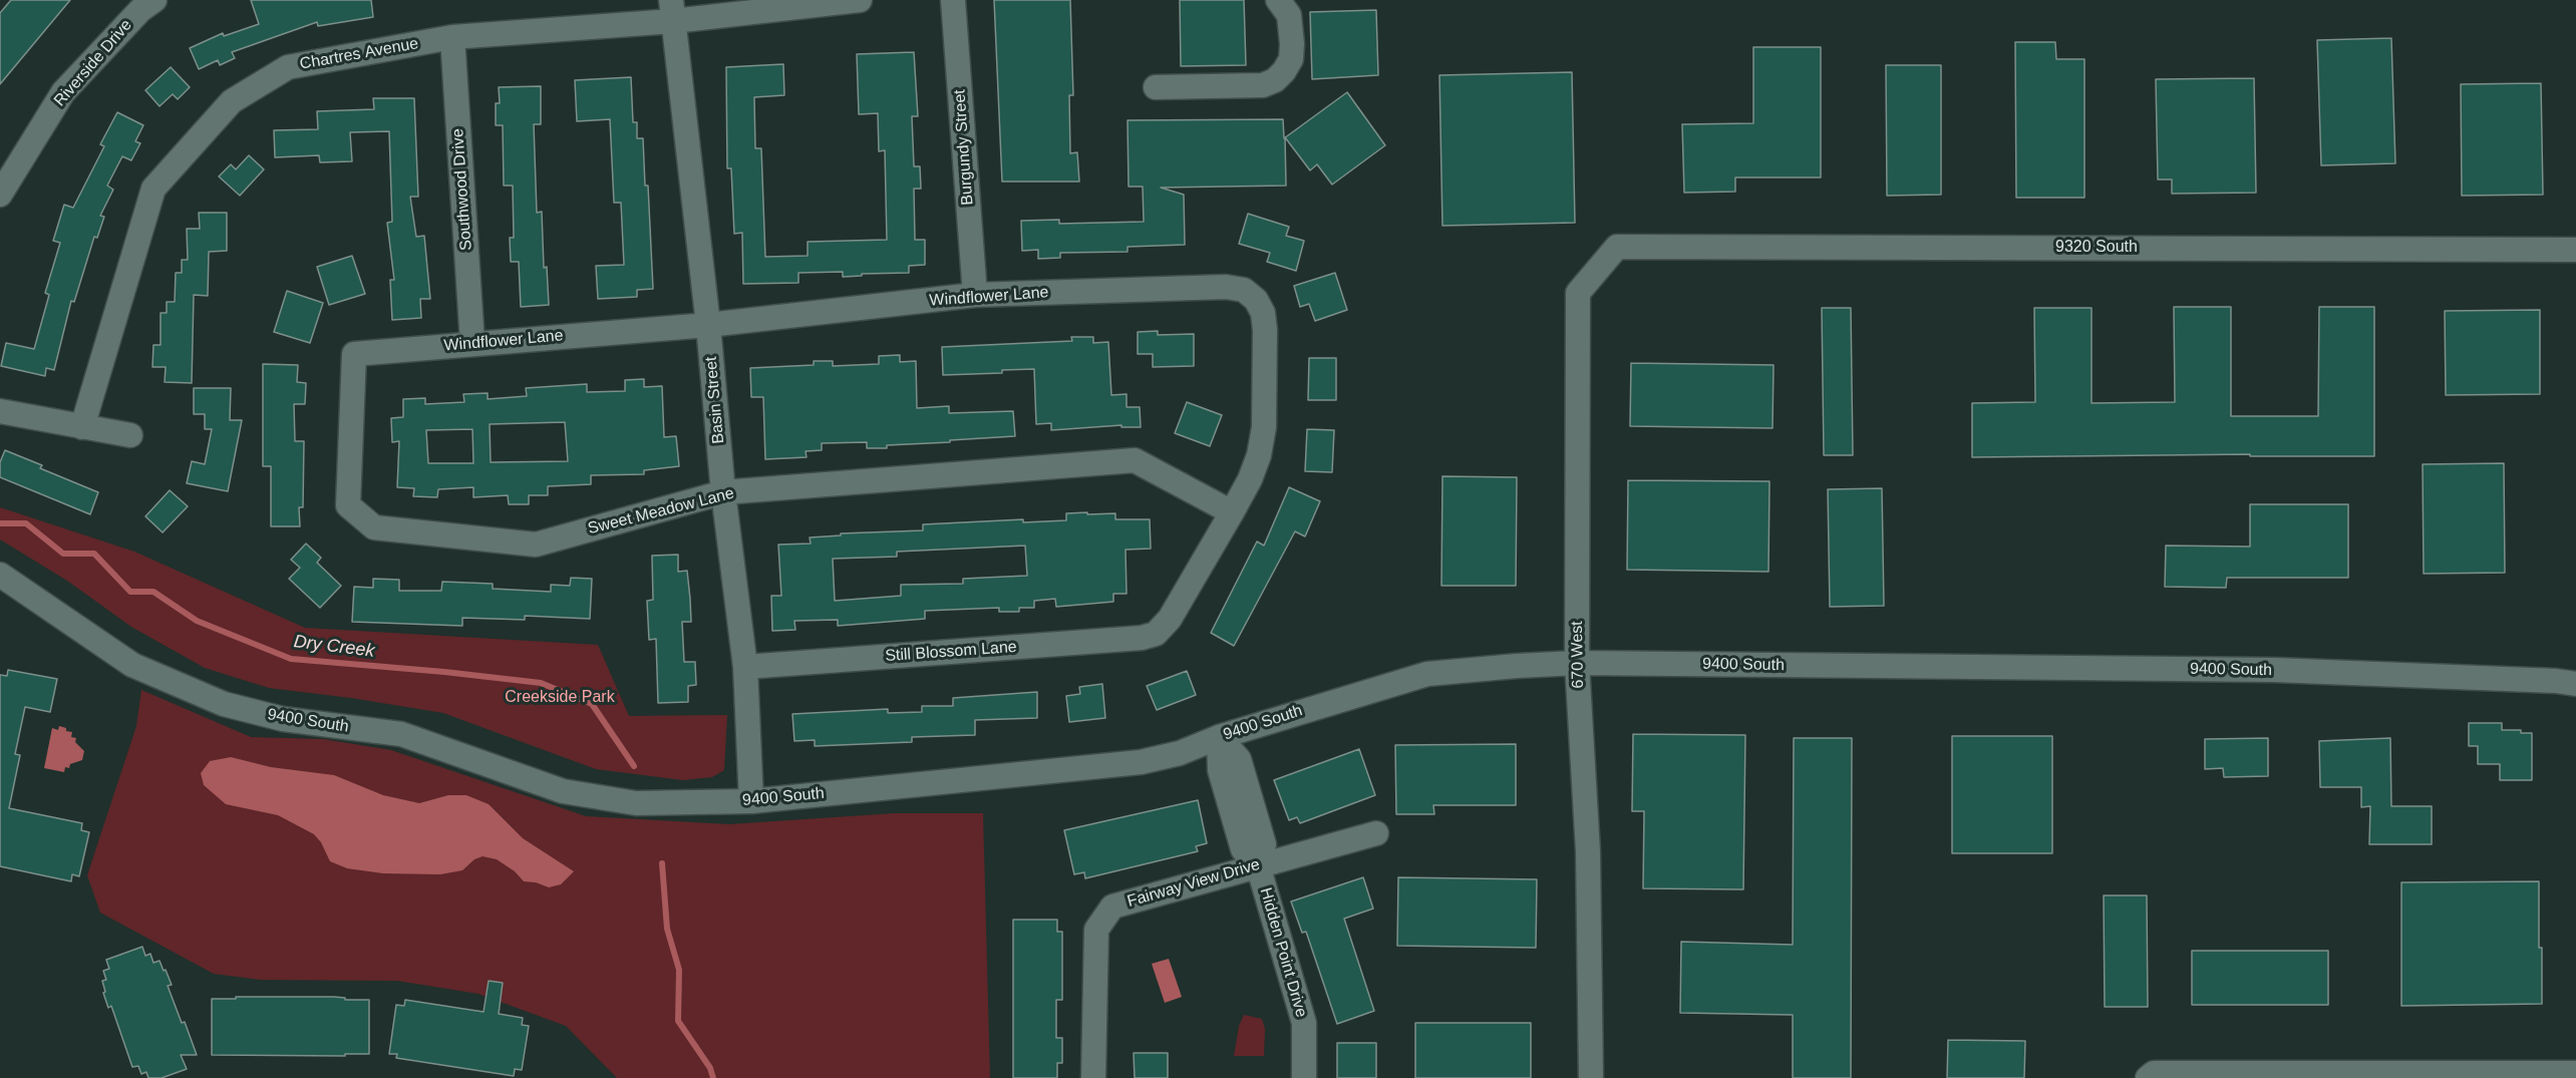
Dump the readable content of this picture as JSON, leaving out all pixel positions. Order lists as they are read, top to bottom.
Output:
{
  "streets": {
    "street": [
      "Chartres Avenue",
      "Riverside Drive",
      "Burgundy Street",
      "Southwood Drive",
      "9320 South",
      "Windflower Lane",
      "Basin Street",
      "Sweet Meadow Lane",
      "Still Blossom Lane",
      "670 West",
      "9400 South",
      "Fairway View Drive",
      "Hidden Point Drive"
    ]
  },
  "crossings": [
    ["Chartres Avenue", "Southwood Drive"],
    ["Chartres Avenue", "Basin Street"],
    ["Burgundy Street", "Windflower Lane"],
    ["Southwood Drive", "Windflower Lane"],
    ["9320 South", "670 West"],
    ["Windflower Lane", "Basin Street"],
    ["Windflower Lane", "Sweet Meadow Lane"],
    ["Windflower Lane", "Still Blossom Lane"],
    ["Basin Street", "Sweet Meadow Lane"],
    ["Basin Street", "Still Blossom Lane"],
    ["Basin Street", "9400 South"],
    ["670 West", "9400 South"],
    ["9400 South", "Hidden Point Drive"],
    ["Fairway View Drive", "Hidden Point Drive"]
  ],
  "water": ["Dry Creek"],
  "parks": ["Creekside Park"]
}
